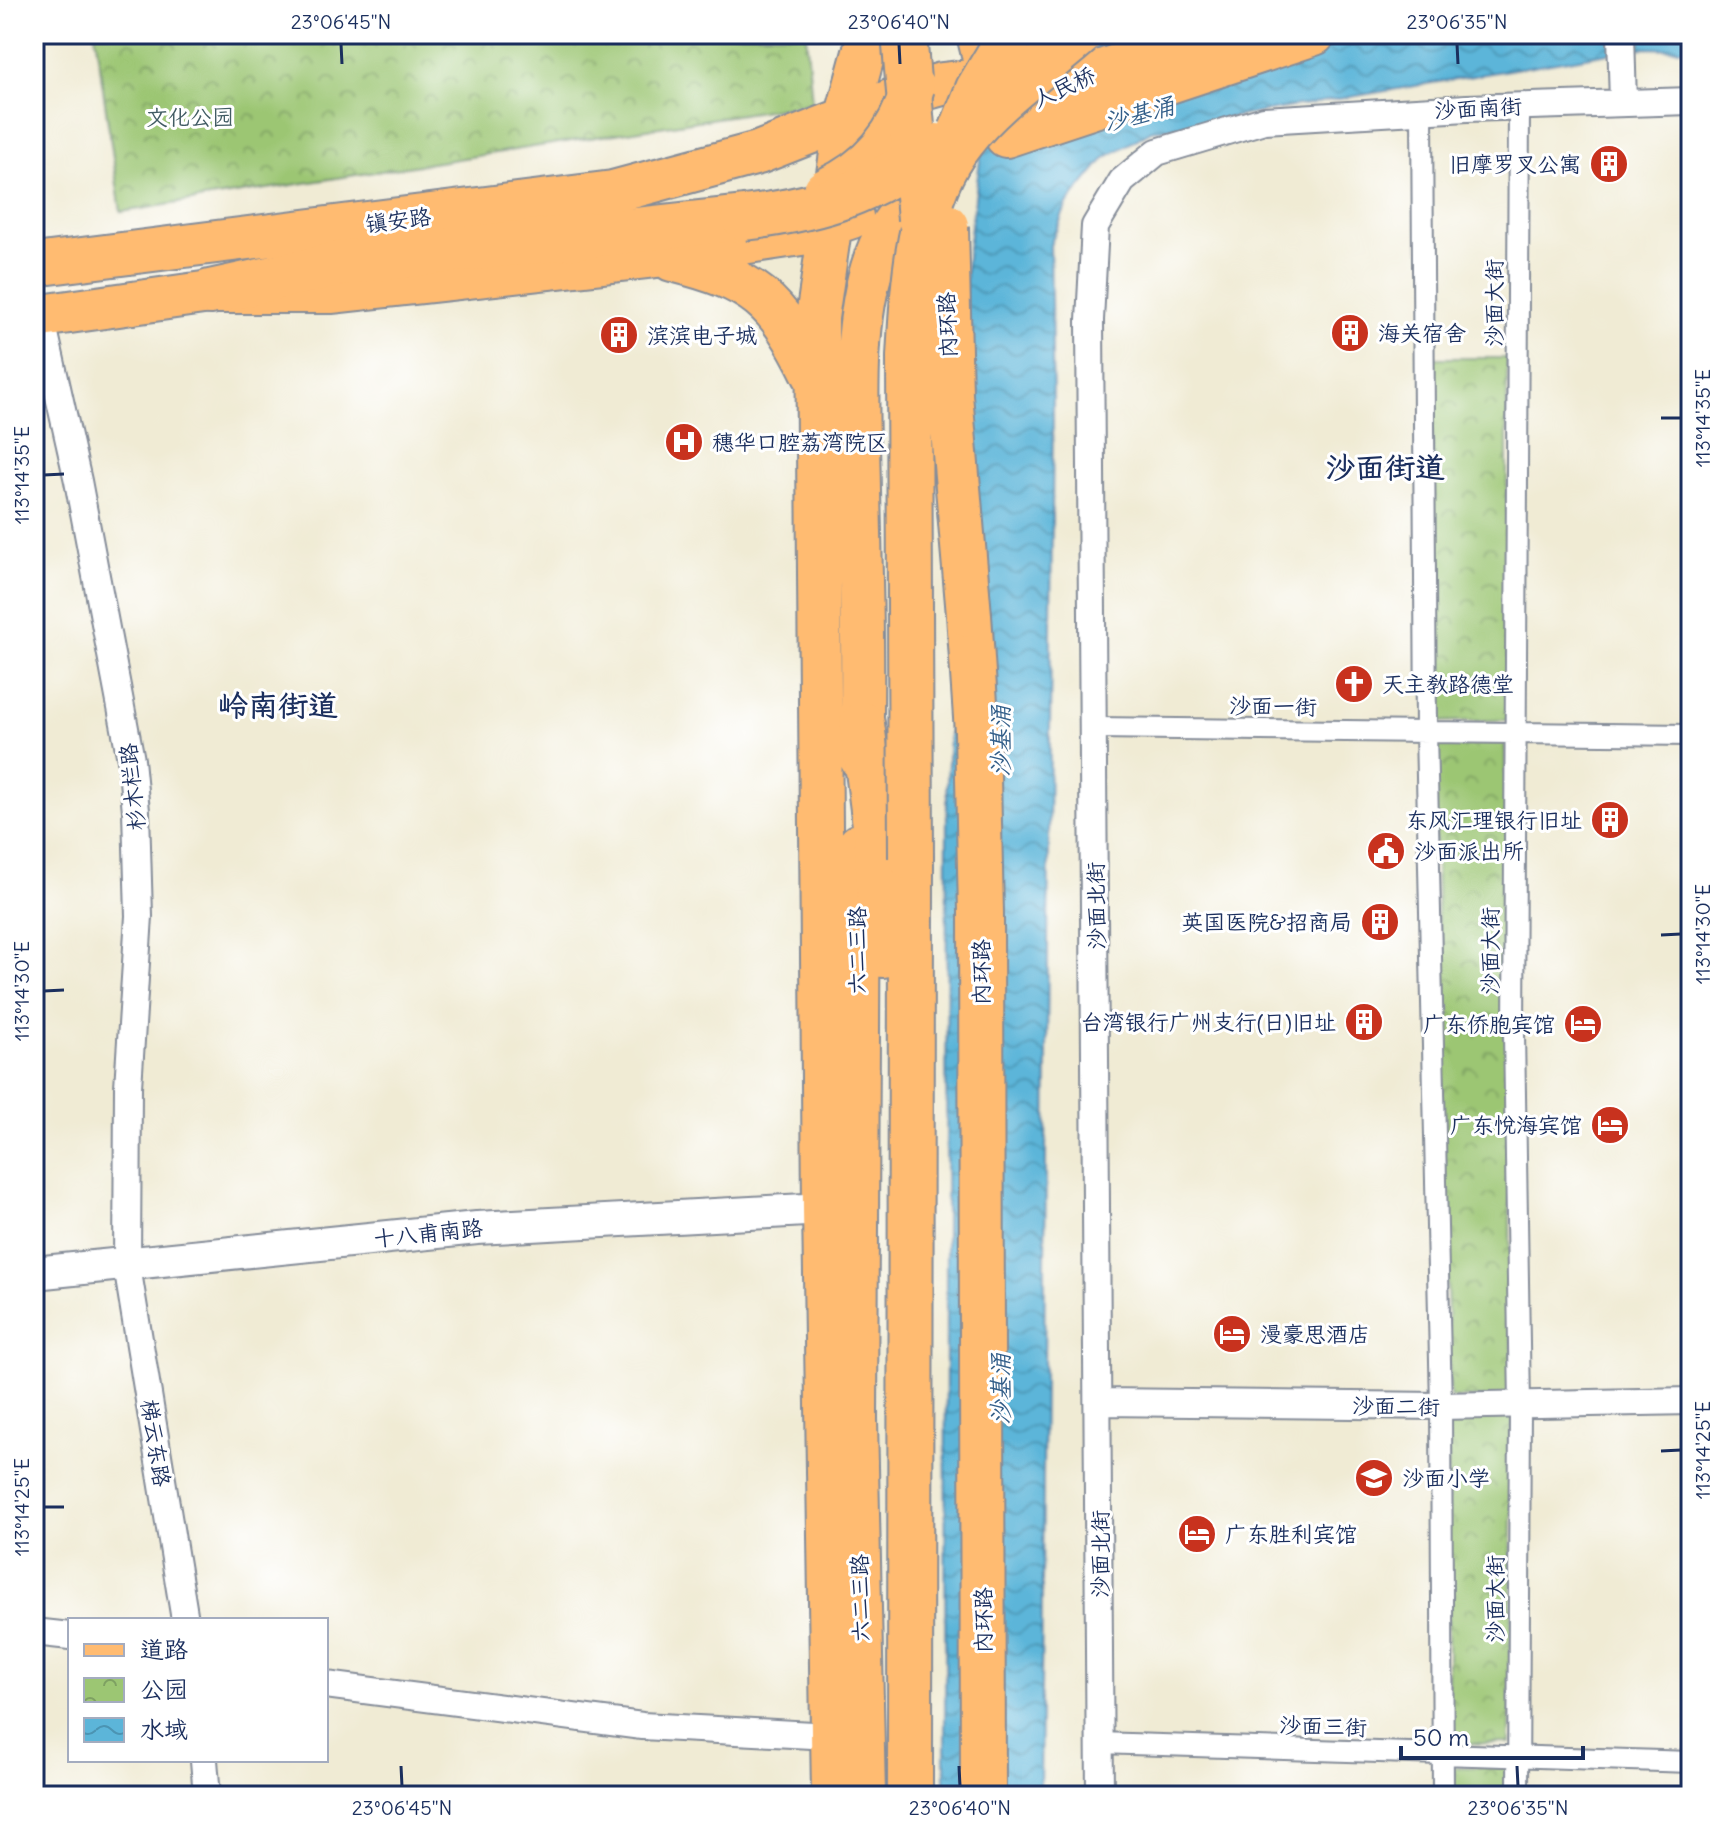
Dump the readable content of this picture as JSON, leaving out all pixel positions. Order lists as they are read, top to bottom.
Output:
{
  "streets": {
    "highway": ["内环路"],
    "main road": ["人民桥", "镇安路", "六二三路"],
    "street": [
      "沙面南街",
      "沙面大街",
      "沙面一街",
      "杉木栏路",
      "沙面北街",
      "十八甫南路",
      "沙面二街",
      "梯云东路",
      "沙面三街"
    ]
  },
  "crossings": [
    ["人民桥", "六二三路"],
    ["沙面南街", "沙面大街"],
    ["沙面南街", "沙面北街"],
    ["沙面大街", "沙面一街"],
    ["沙面大街", "沙面二街"],
    ["沙面大街", "沙面三街"],
    ["沙面一街", "沙面北街"],
    ["杉木栏路", "十八甫南路"],
    ["杉木栏路", "梯云东路"],
    ["沙面北街", "沙面二街"],
    ["沙面北街", "沙面三街"],
    ["六二三路", "十八甫南路"],
    ["十八甫南路", "梯云东路"]
  ],
  "districts": ["沙面街道", "岭南街道"],
  "water": ["沙基涌"],
  "parks": ["文化公园"],
  "places": {
    "building": [
      "旧摩罗叉公寓",
      "海关宿舍",
      "滨滨电子城",
      "东风汇理银行旧址",
      "英国医院&招商局",
      "台湾银行广州支行(日)旧址"
    ],
    "hospital": ["穗华口腔荔湾院区"],
    "church": ["天主教路德堂"],
    "public building": ["沙面派出所"],
    "hotel": [
      "广东侨胞宾馆",
      "广东悦海宾馆",
      "漫豪思酒店",
      "广东胜利宾馆"
    ],
    "school or university": ["沙面小学"]
  },
  "legend": ["道路", "公园", "水域"],
  "scale_bar": "50 m",
  "coordinates": [
    "23°06'45\"N",
    "23°06'40\"N",
    "23°06'35\"N",
    "113°14'35\"E",
    "113°14'30\"E",
    "113°14'25\"E"
  ]
}
